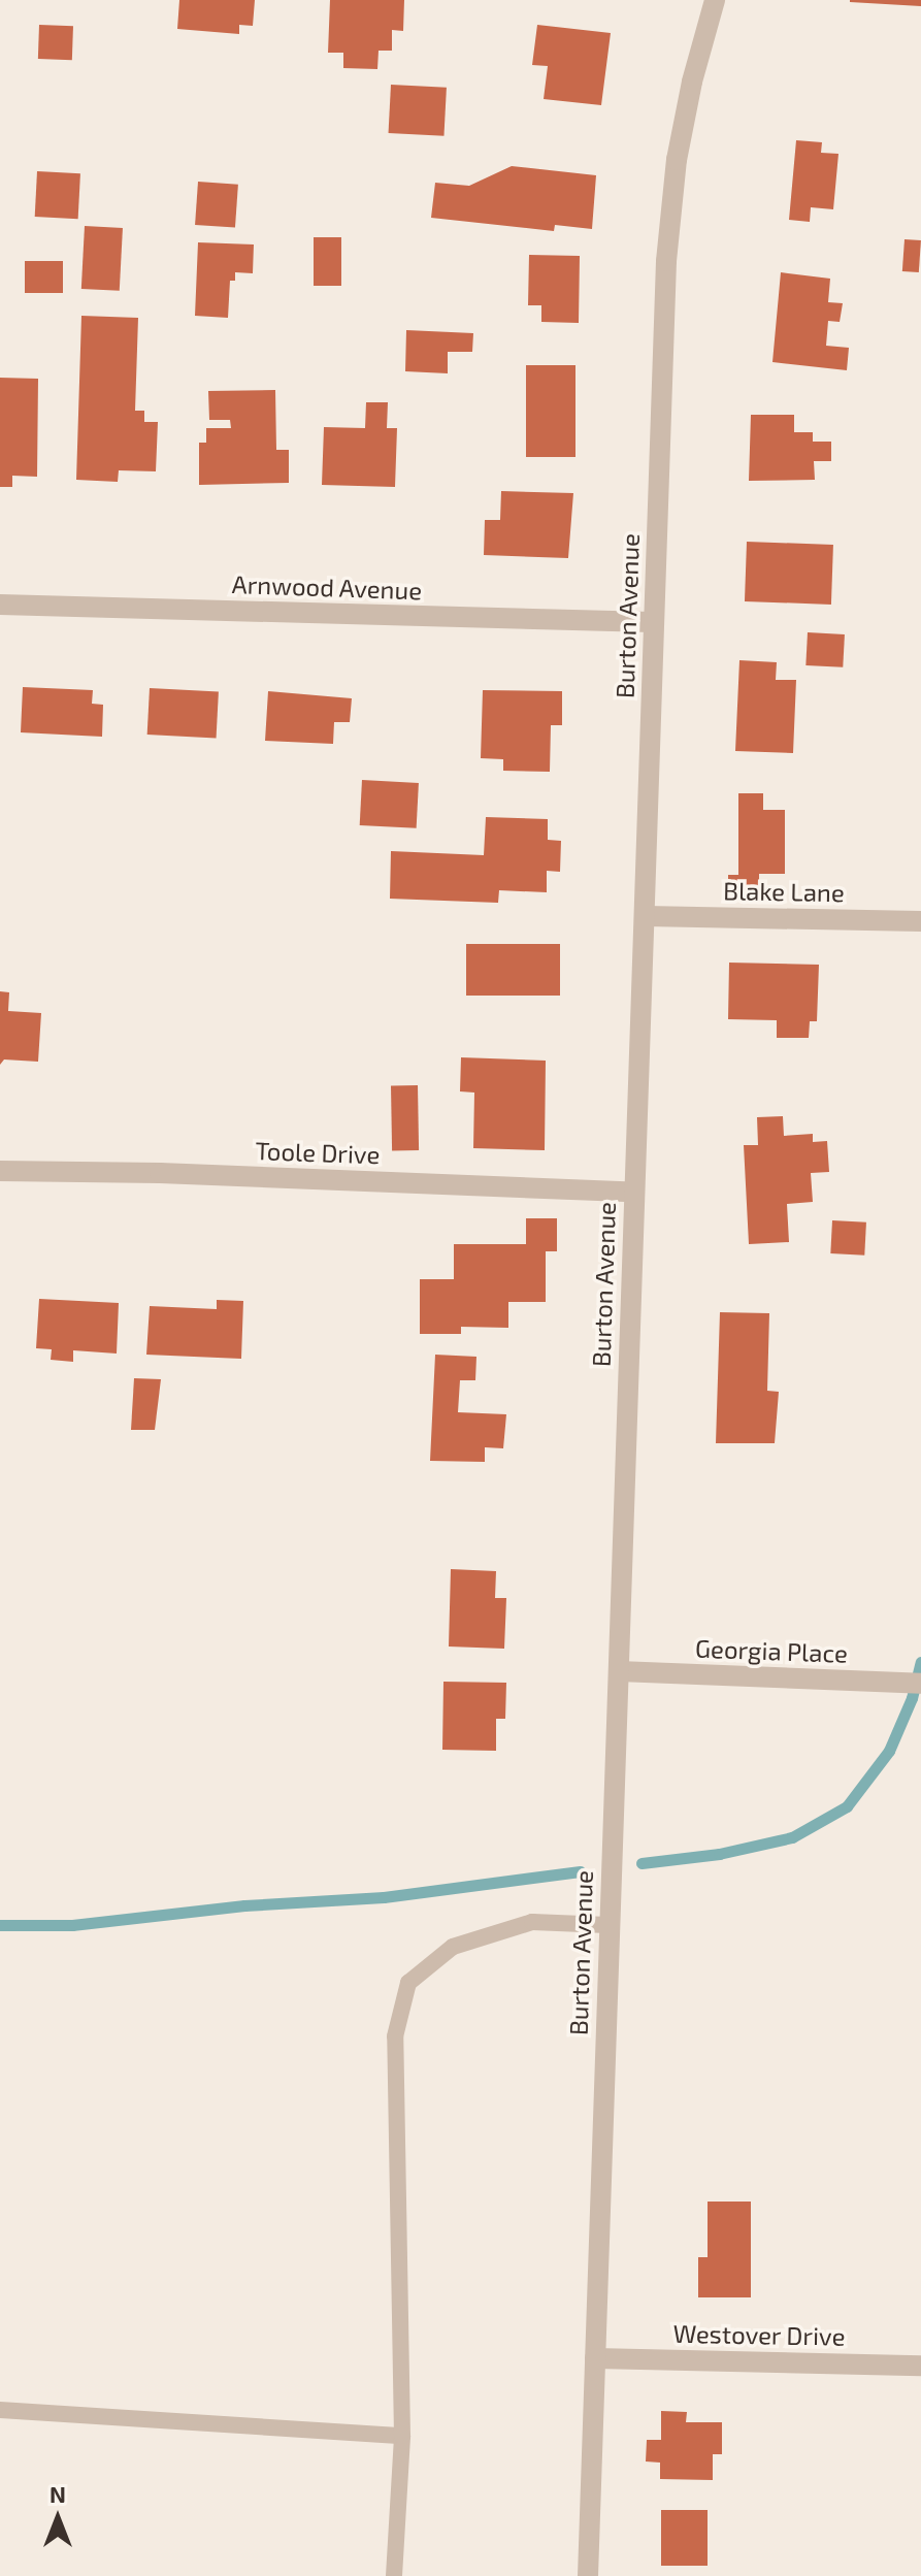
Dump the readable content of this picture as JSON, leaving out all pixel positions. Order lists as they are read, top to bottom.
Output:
{
  "streets": {
    "street": [
      "Arnwood Avenue",
      "Burton Avenue",
      "Blake Lane",
      "Toole Drive",
      "Georgia Place",
      "Westover Drive"
    ]
  },
  "crossings": [
    ["Arnwood Avenue", "Burton Avenue"],
    ["Burton Avenue", "Blake Lane"],
    ["Burton Avenue", "Toole Drive"],
    ["Burton Avenue", "Georgia Place"],
    ["Burton Avenue", "Westover Drive"]
  ],
  "north": "top"
}
